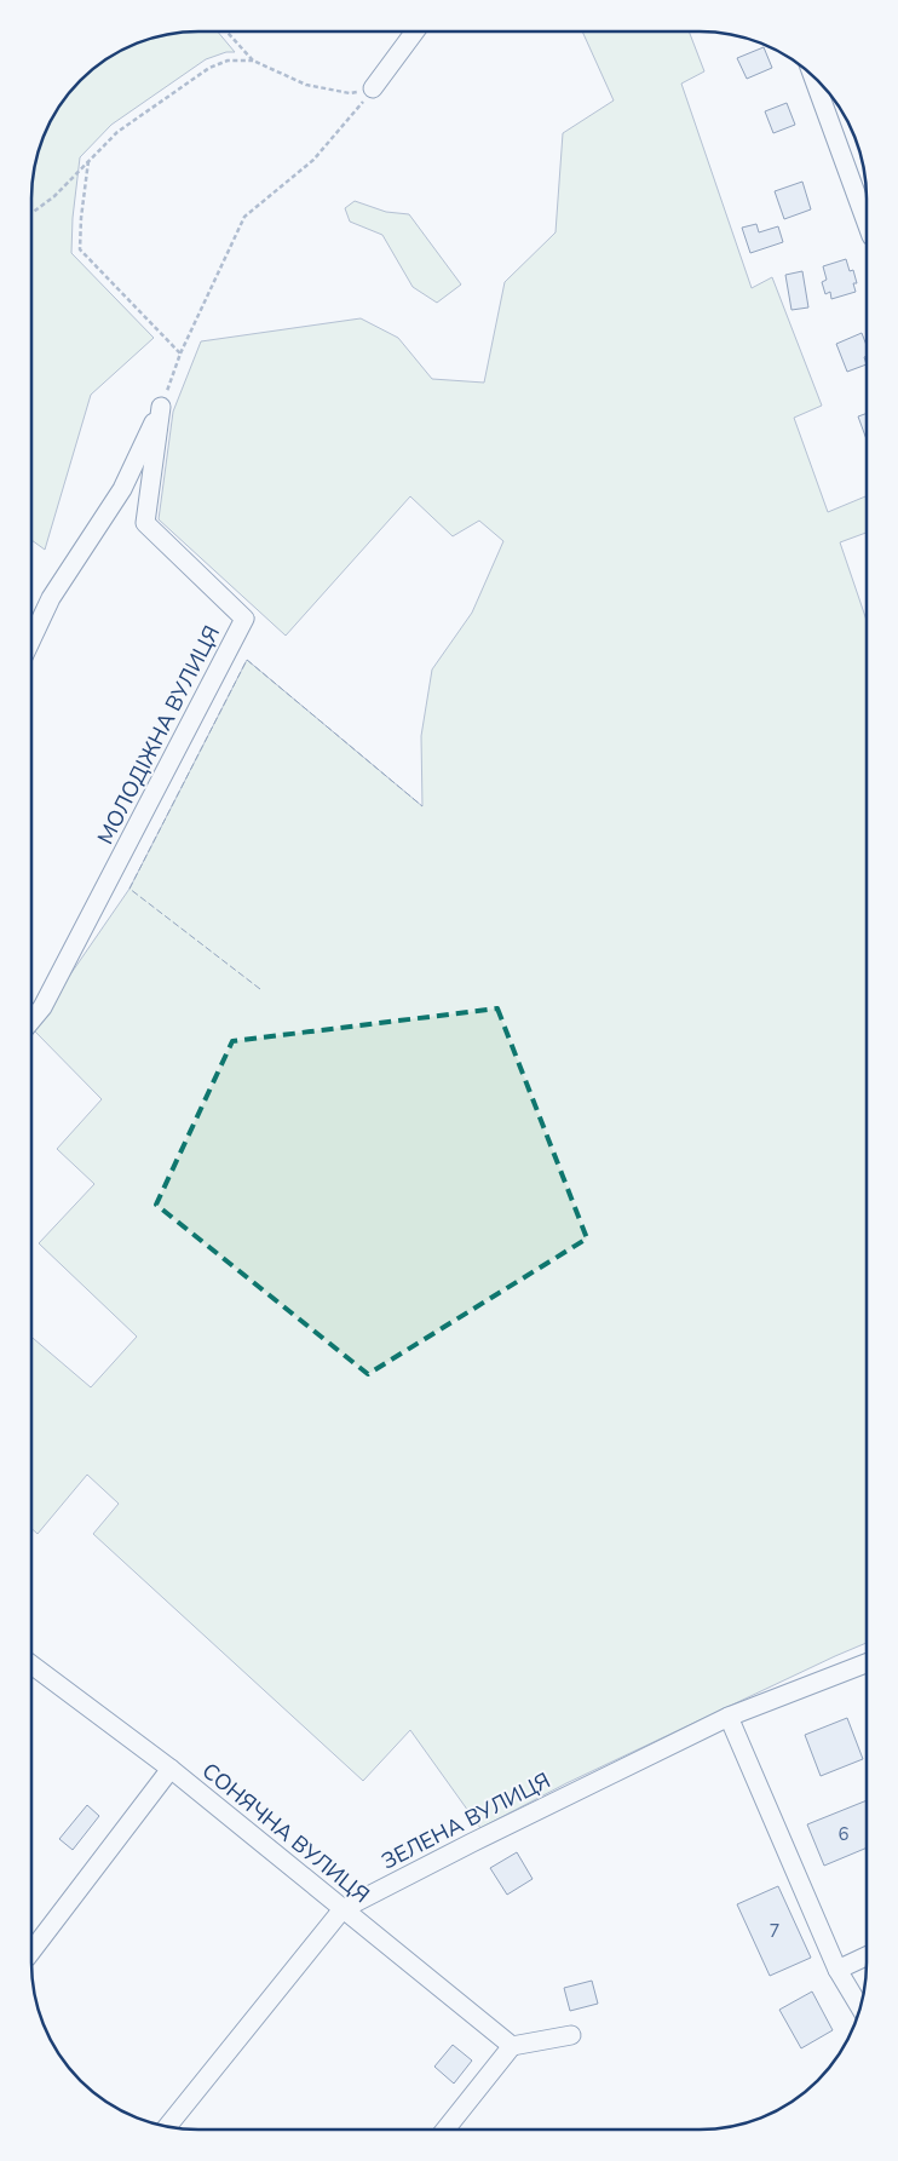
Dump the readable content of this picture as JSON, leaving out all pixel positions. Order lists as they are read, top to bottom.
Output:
{
  "streets": {
    "street": ["МОЛОДІЖНА ВУЛИЦЯ", "ЗЕЛЕНА ВУЛИЦЯ", "СОНЯЧНА ВУЛИЦЯ"]
  },
  "crossings": [
    ["ЗЕЛЕНА ВУЛИЦЯ", "СОНЯЧНА ВУЛИЦЯ"]
  ],
  "house_numbers": ["6", "7"]
}
